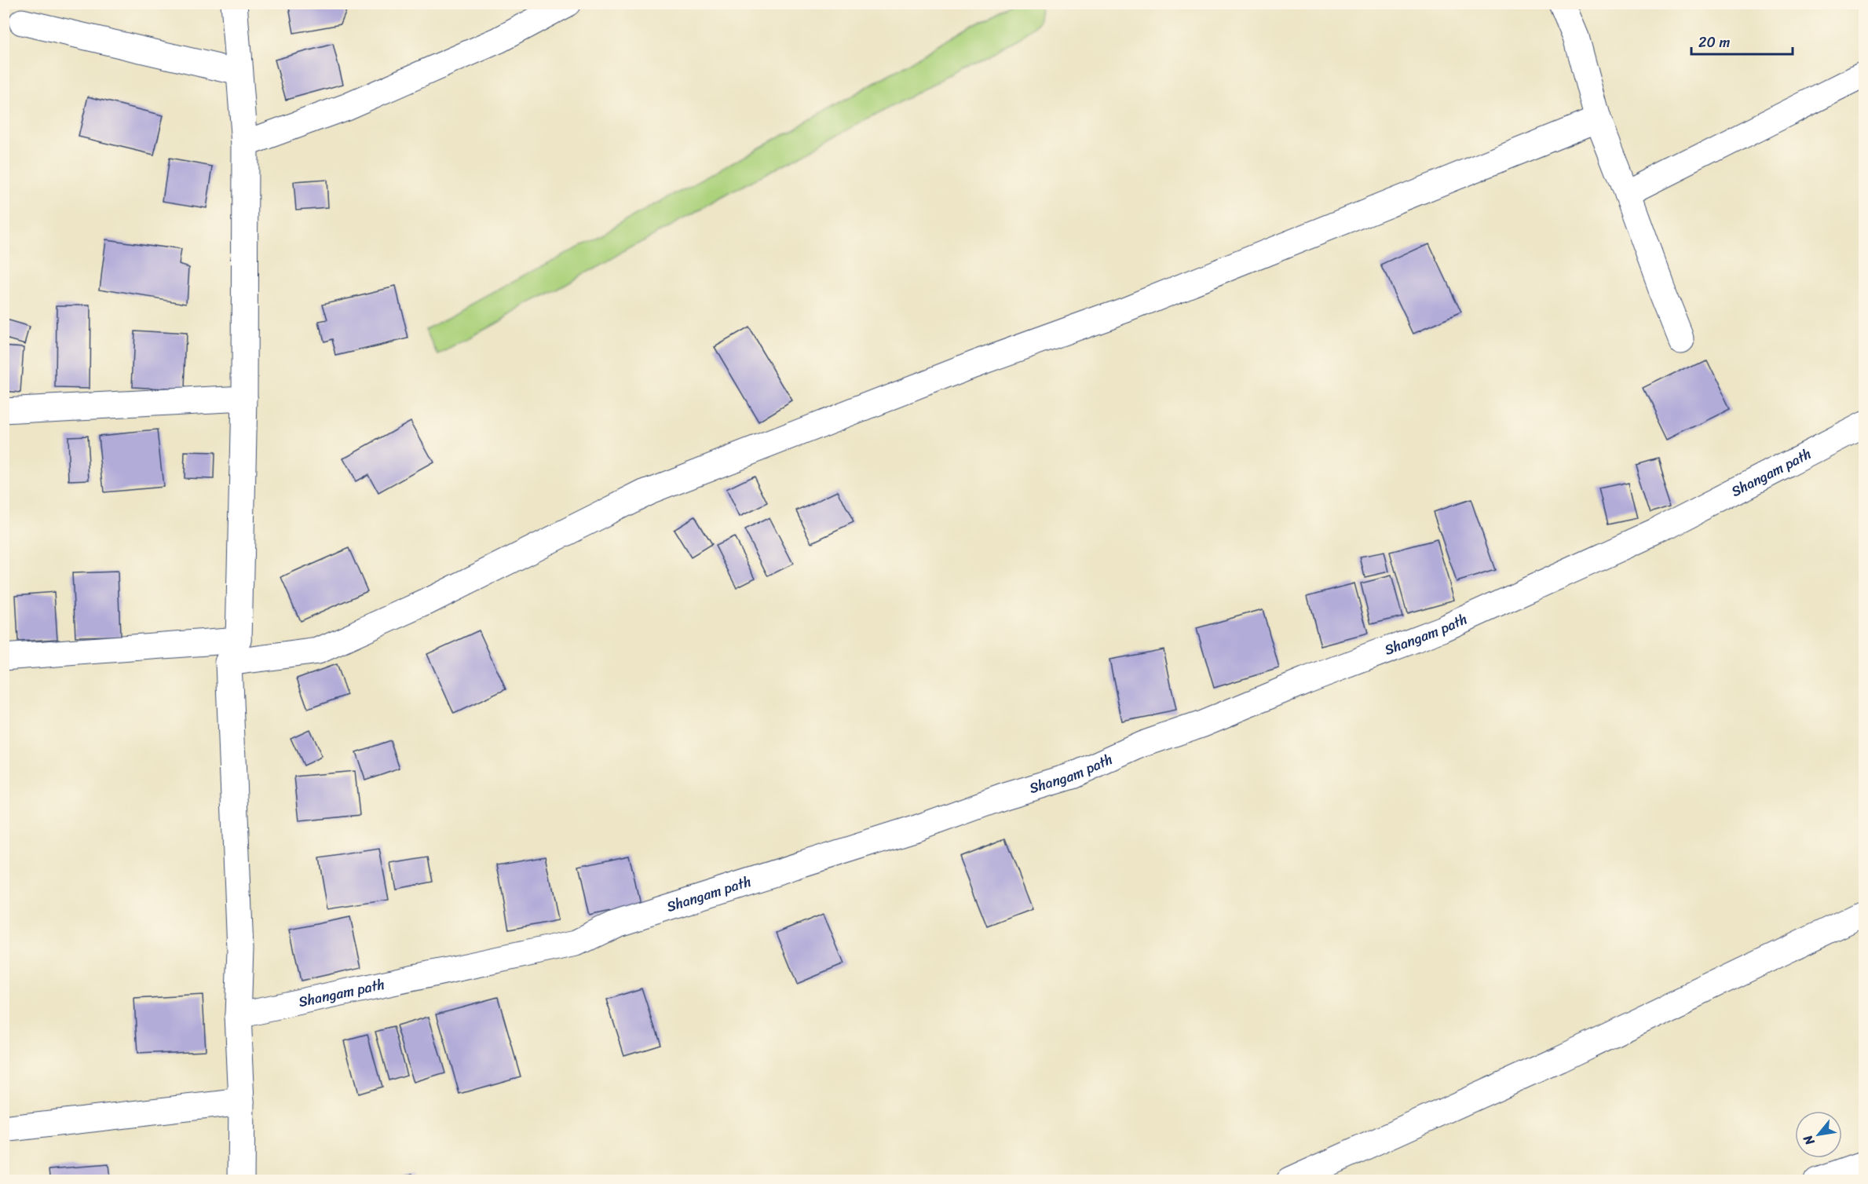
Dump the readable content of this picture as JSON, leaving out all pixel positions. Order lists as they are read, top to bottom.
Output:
{
  "streets": {
    "street": ["Shangam path"]
  },
  "scale_bar": "20 m",
  "north": "bottom left"
}
